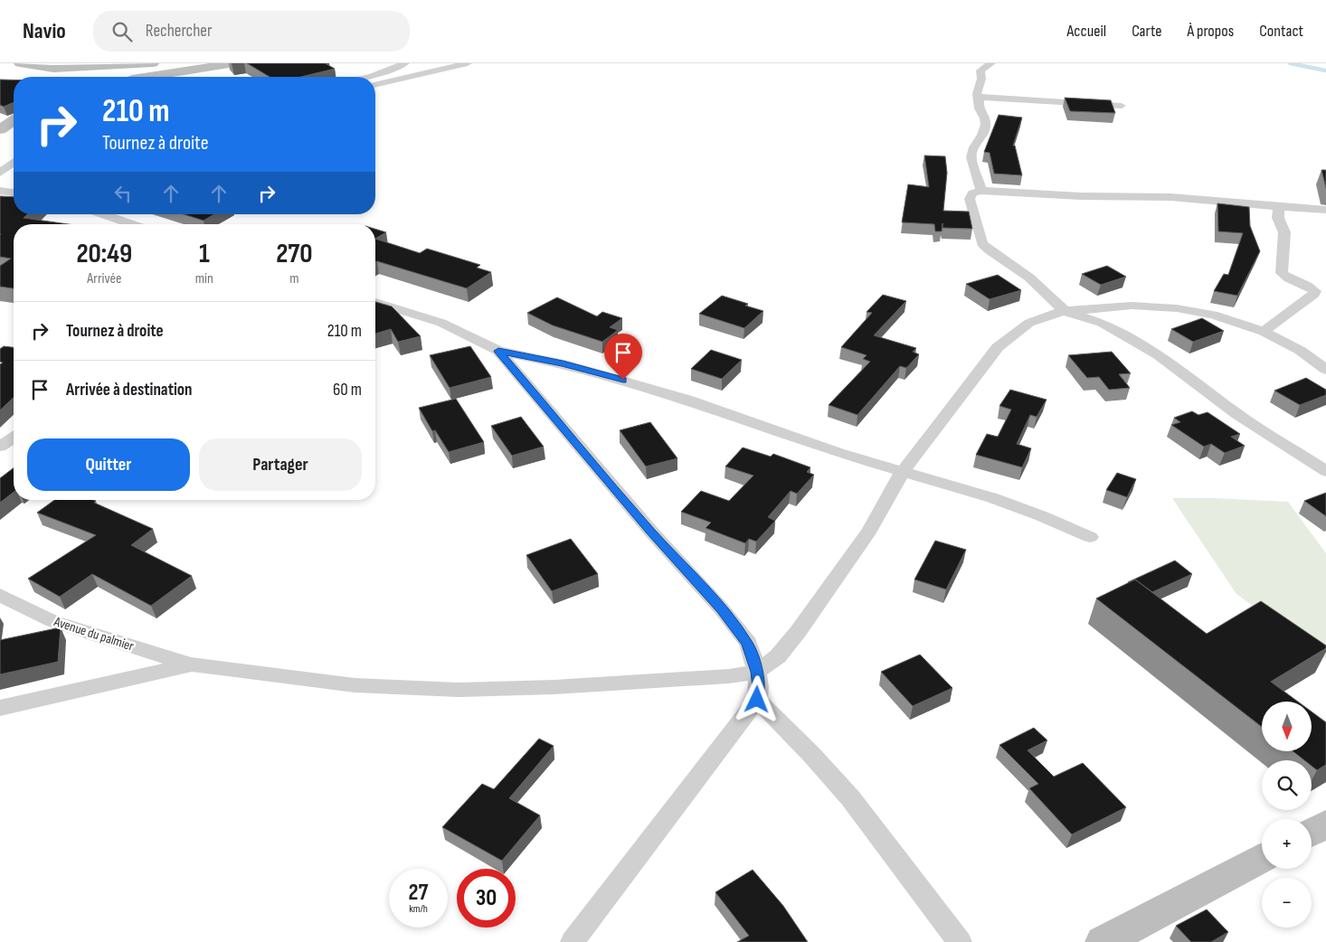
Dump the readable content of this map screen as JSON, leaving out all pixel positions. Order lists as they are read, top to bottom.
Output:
{
  "streets": {
    "street": ["Avenue du palmier"]
  },
  "north": "bottom",
  "page": {
    "header": "Navio",
    "search": "Rechercher",
    "nav": [
      "Accueil",
      "Carte",
      "À propos",
      "Contact"
    ],
    "turn": ["210 m", "Tournez à droite"],
    "eta": [
      "20:49",
      "Arrivée",
      "1",
      "min",
      "270",
      "m"
    ],
    "list": [
      {
        "name": "Tournez à droite",
        "value": "210 m"
      },
      {
        "name": "Arrivée à destination",
        "value": "60 m"
      }
    ],
    "buttons": ["Quitter", "Partager"],
    "map_buttons": ["+", "−"],
    "speed": "27 km/h",
    "limit": "30"
  }
}
